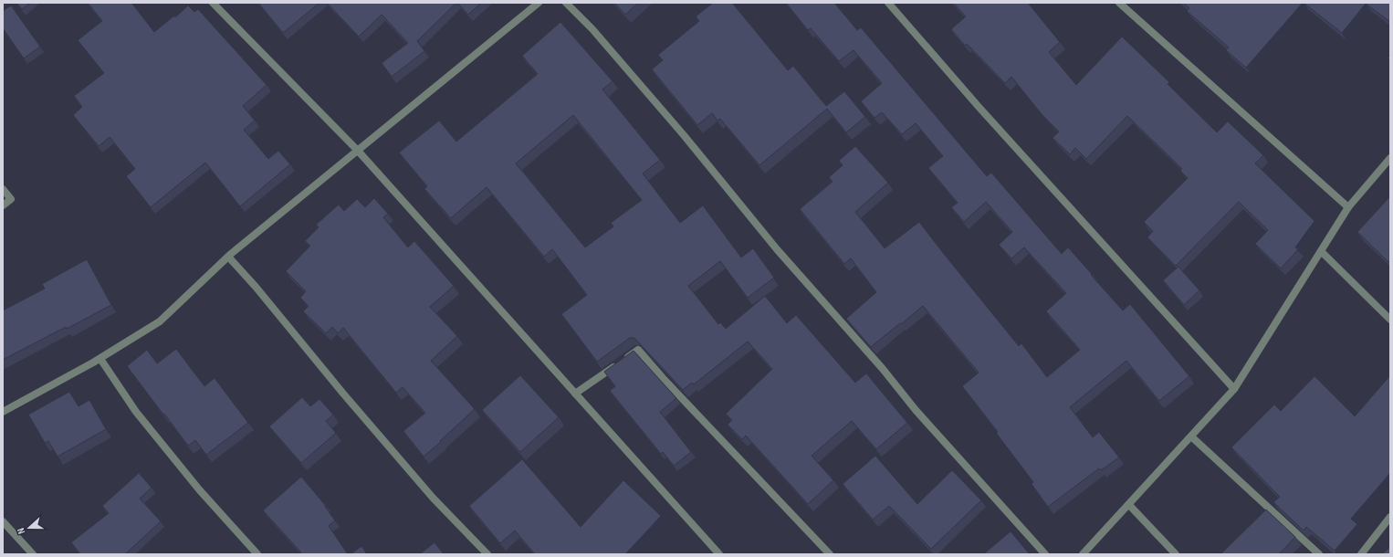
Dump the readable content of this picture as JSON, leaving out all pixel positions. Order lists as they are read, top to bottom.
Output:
{
  "north": "left"
}
